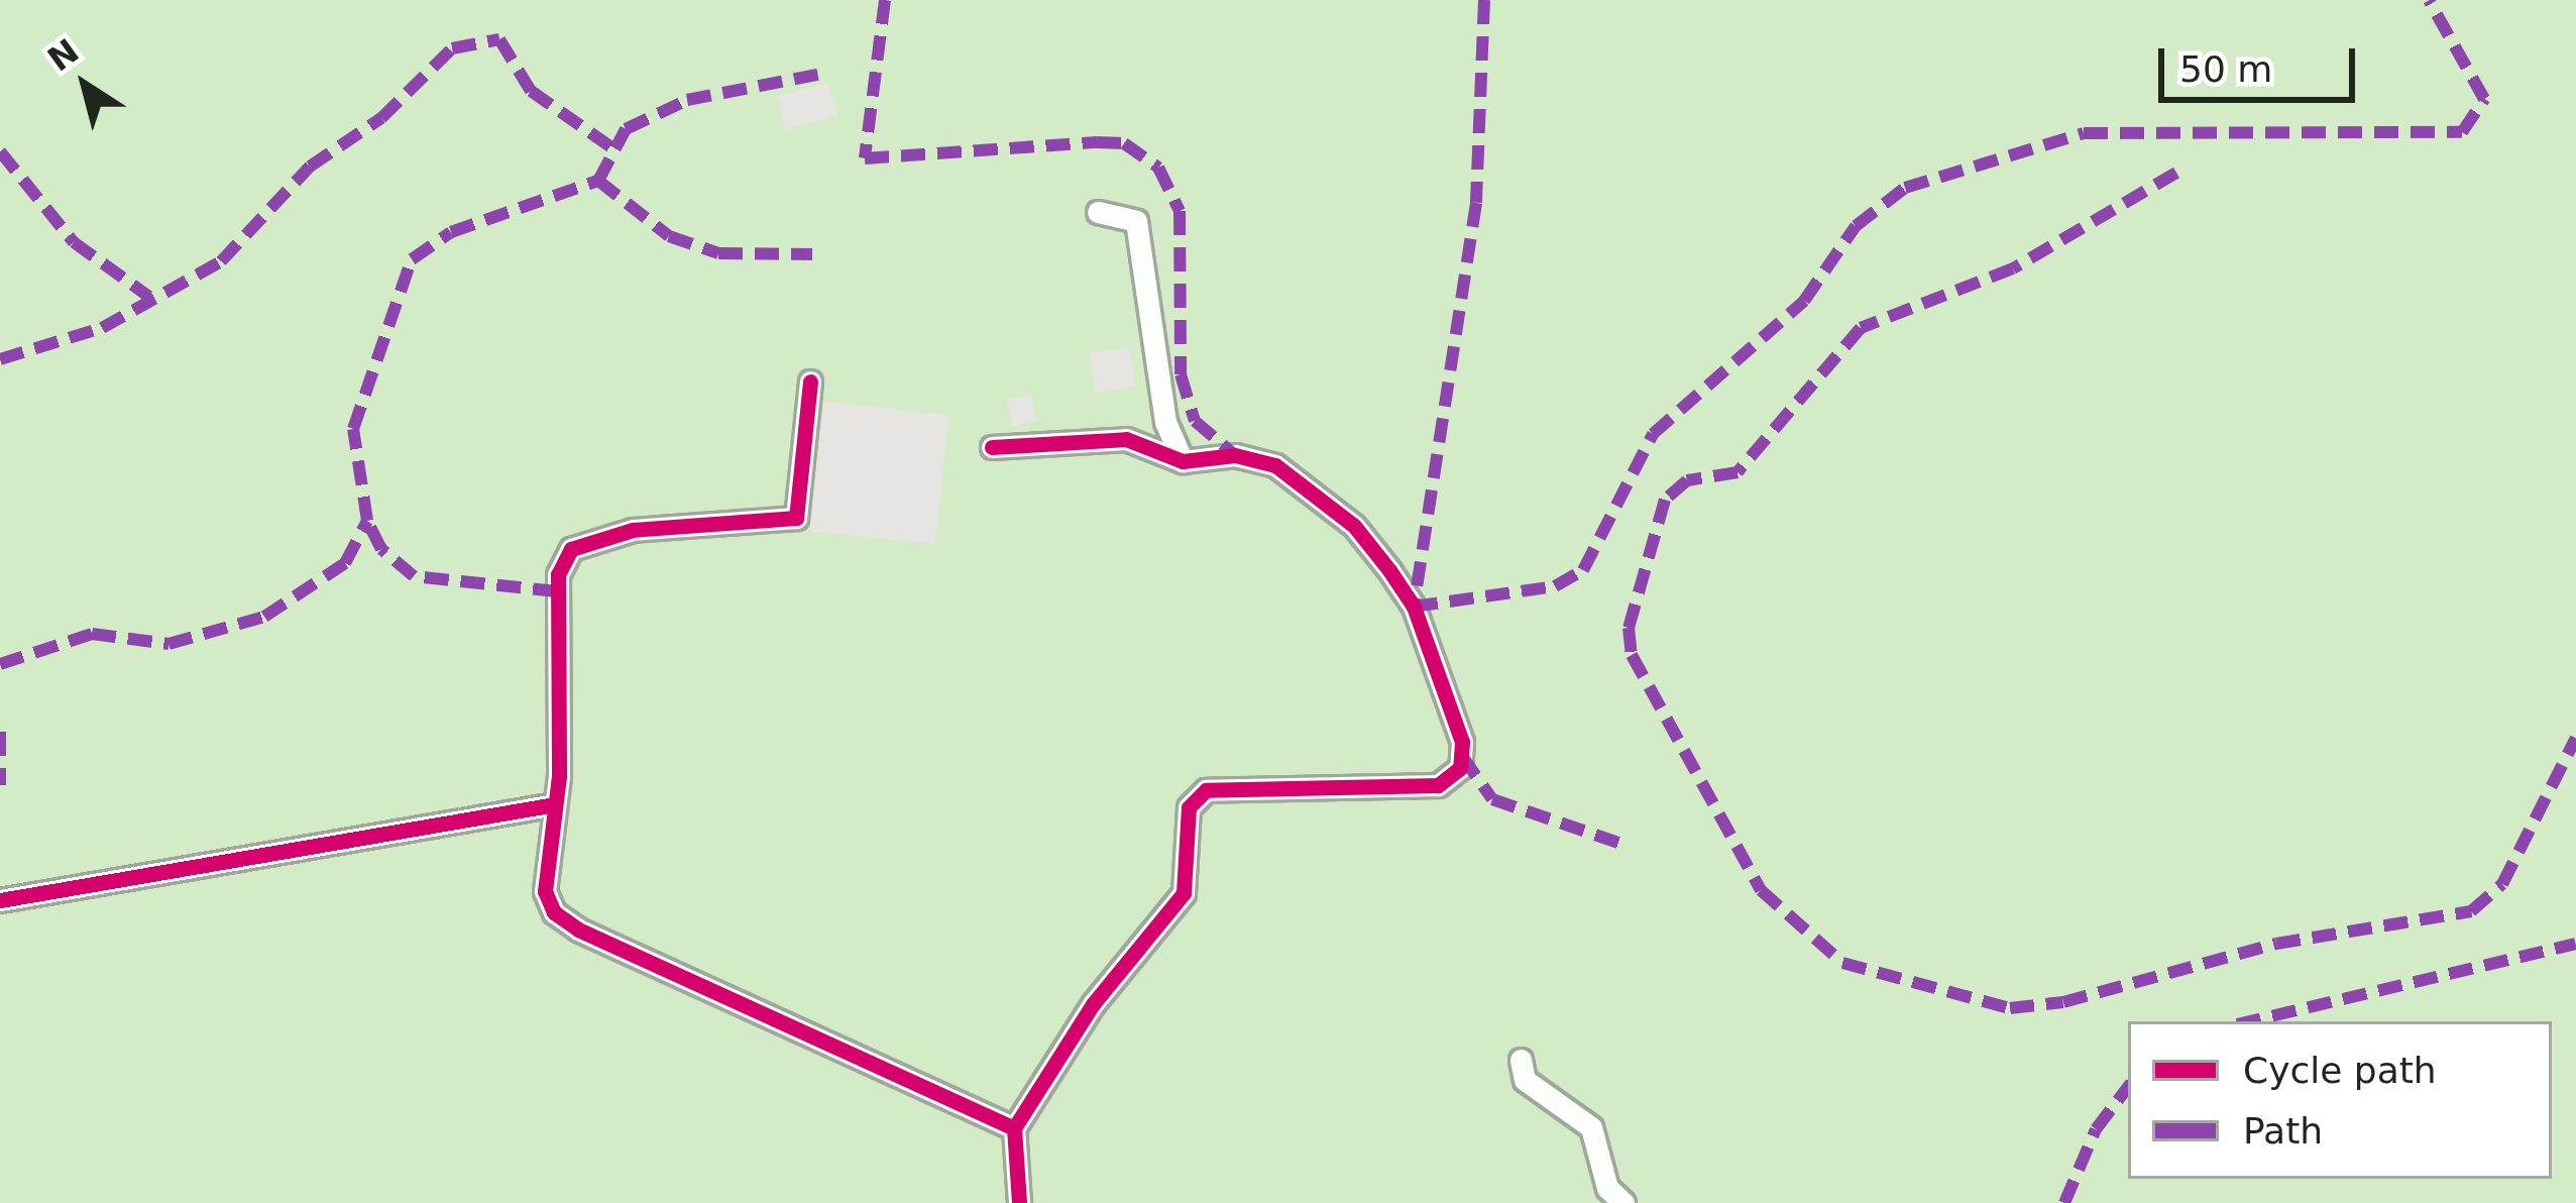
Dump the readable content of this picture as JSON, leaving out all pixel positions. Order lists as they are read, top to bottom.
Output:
{
  "legend": ["Cycle path", "Path"],
  "scale_bar": "50 m",
  "north": "top left"
}
